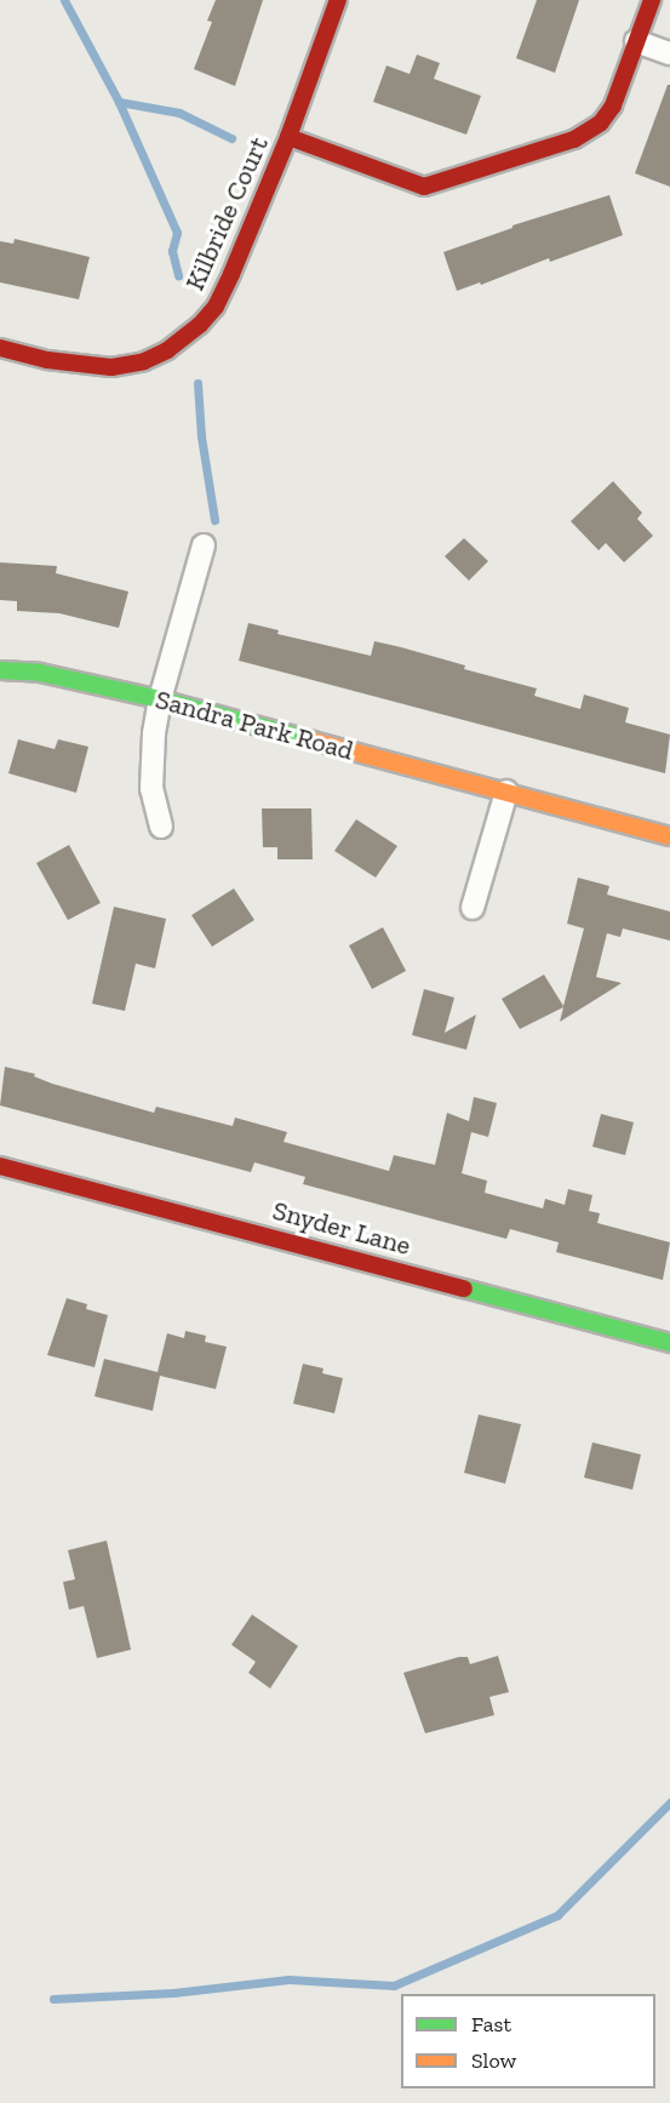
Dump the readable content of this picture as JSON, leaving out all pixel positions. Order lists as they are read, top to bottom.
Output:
{
  "streets": {
    "street": ["Kilbride Court", "Sandra Park Road", "Snyder Lane"]
  },
  "legend": ["Fast", "Slow"]
}
